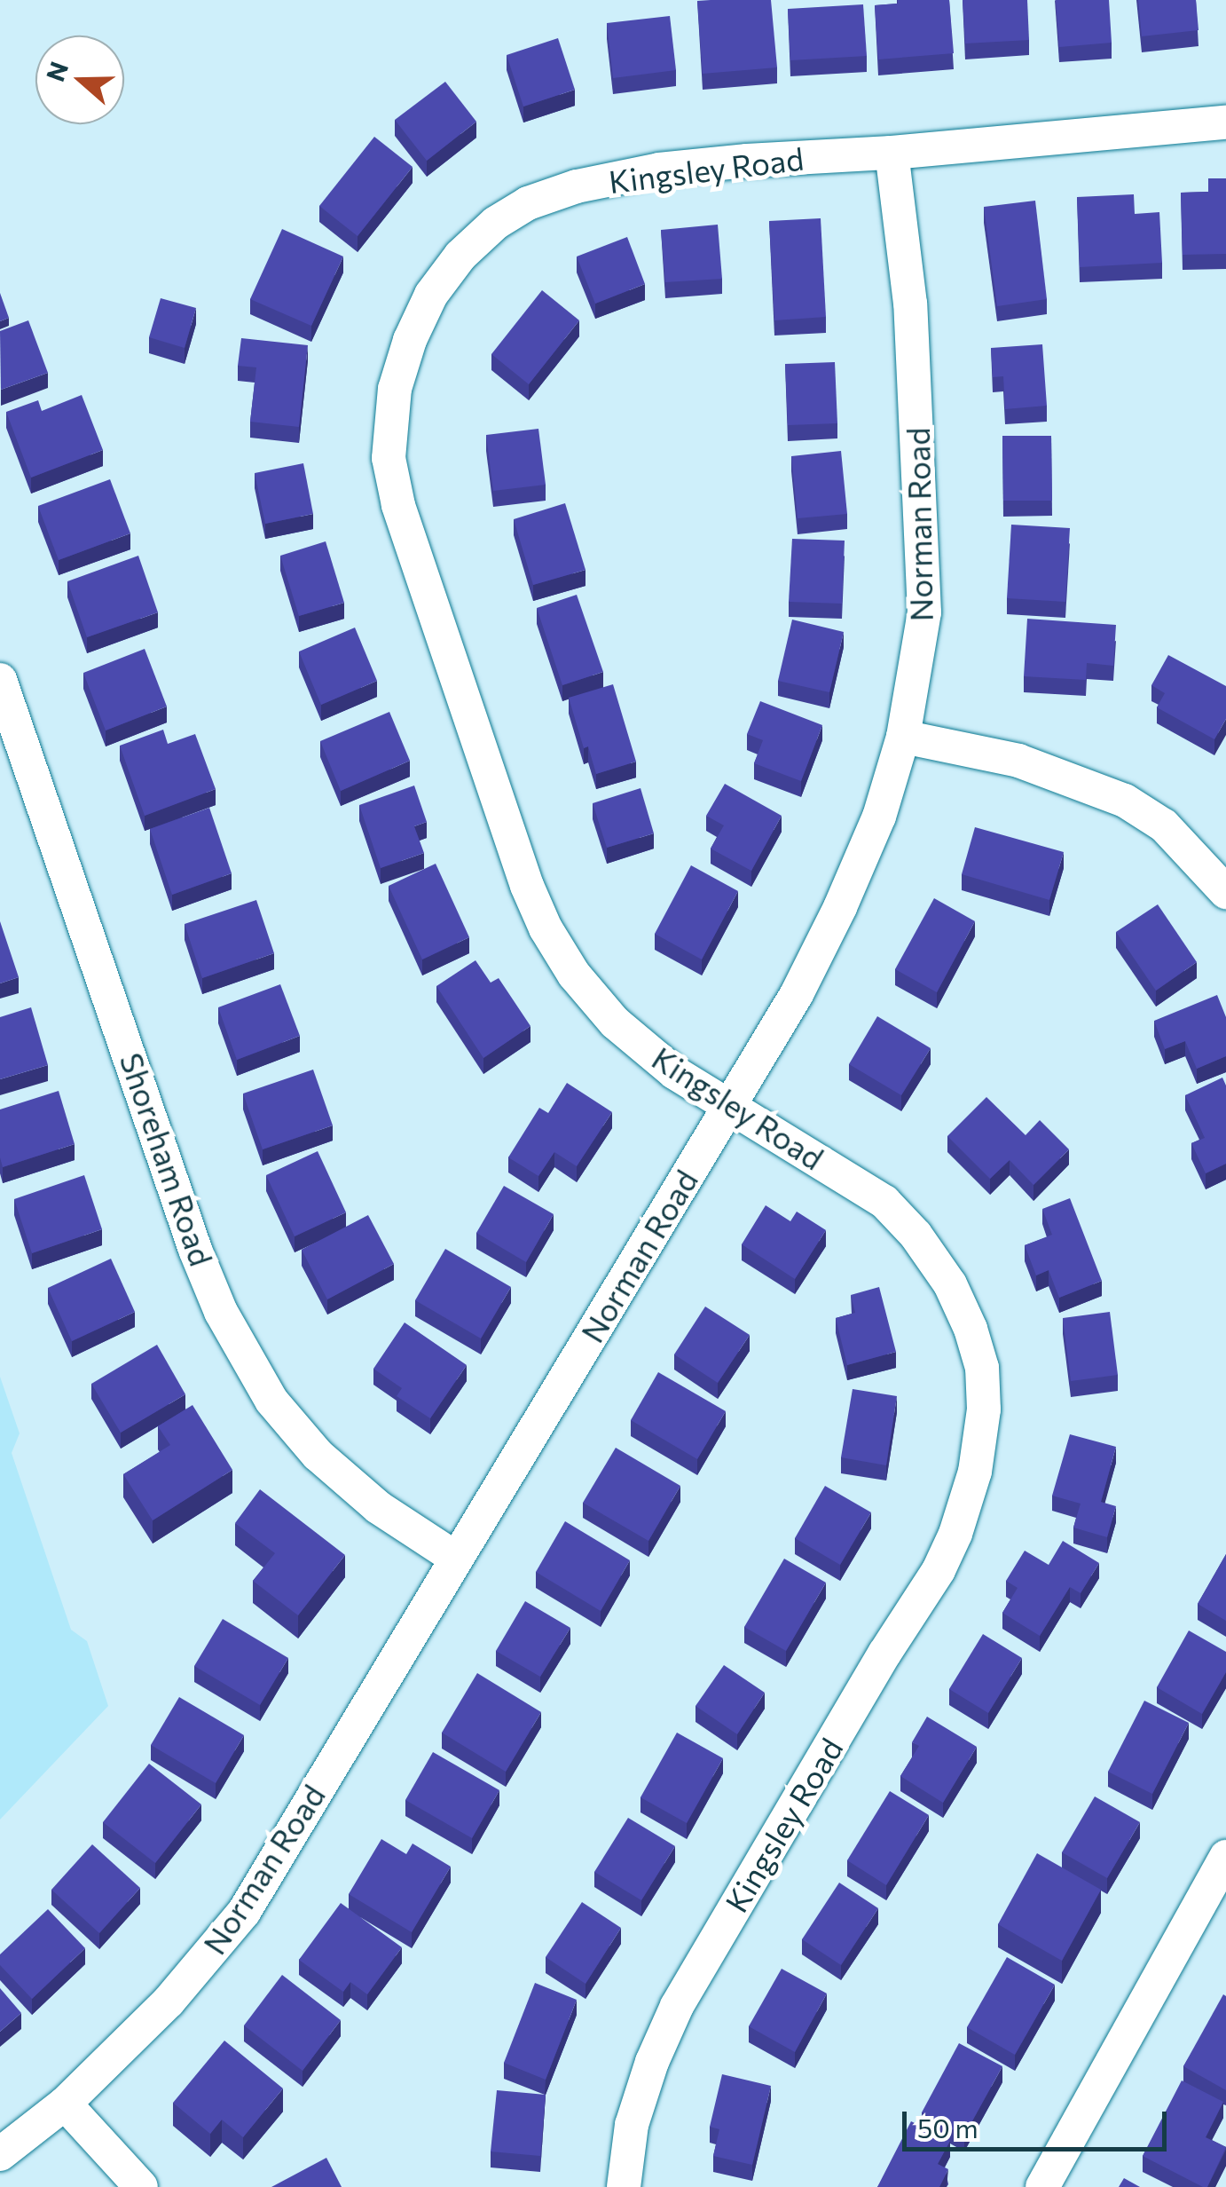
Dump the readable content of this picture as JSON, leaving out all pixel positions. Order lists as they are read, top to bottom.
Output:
{
  "streets": {
    "street": ["Kingsley Road", "Norman Road", "Shoreham Road"]
  },
  "crossings": [
    ["Kingsley Road", "Norman Road"],
    ["Norman Road", "Shoreham Road"]
  ],
  "scale_bar": "50 m",
  "north": "left"
}
